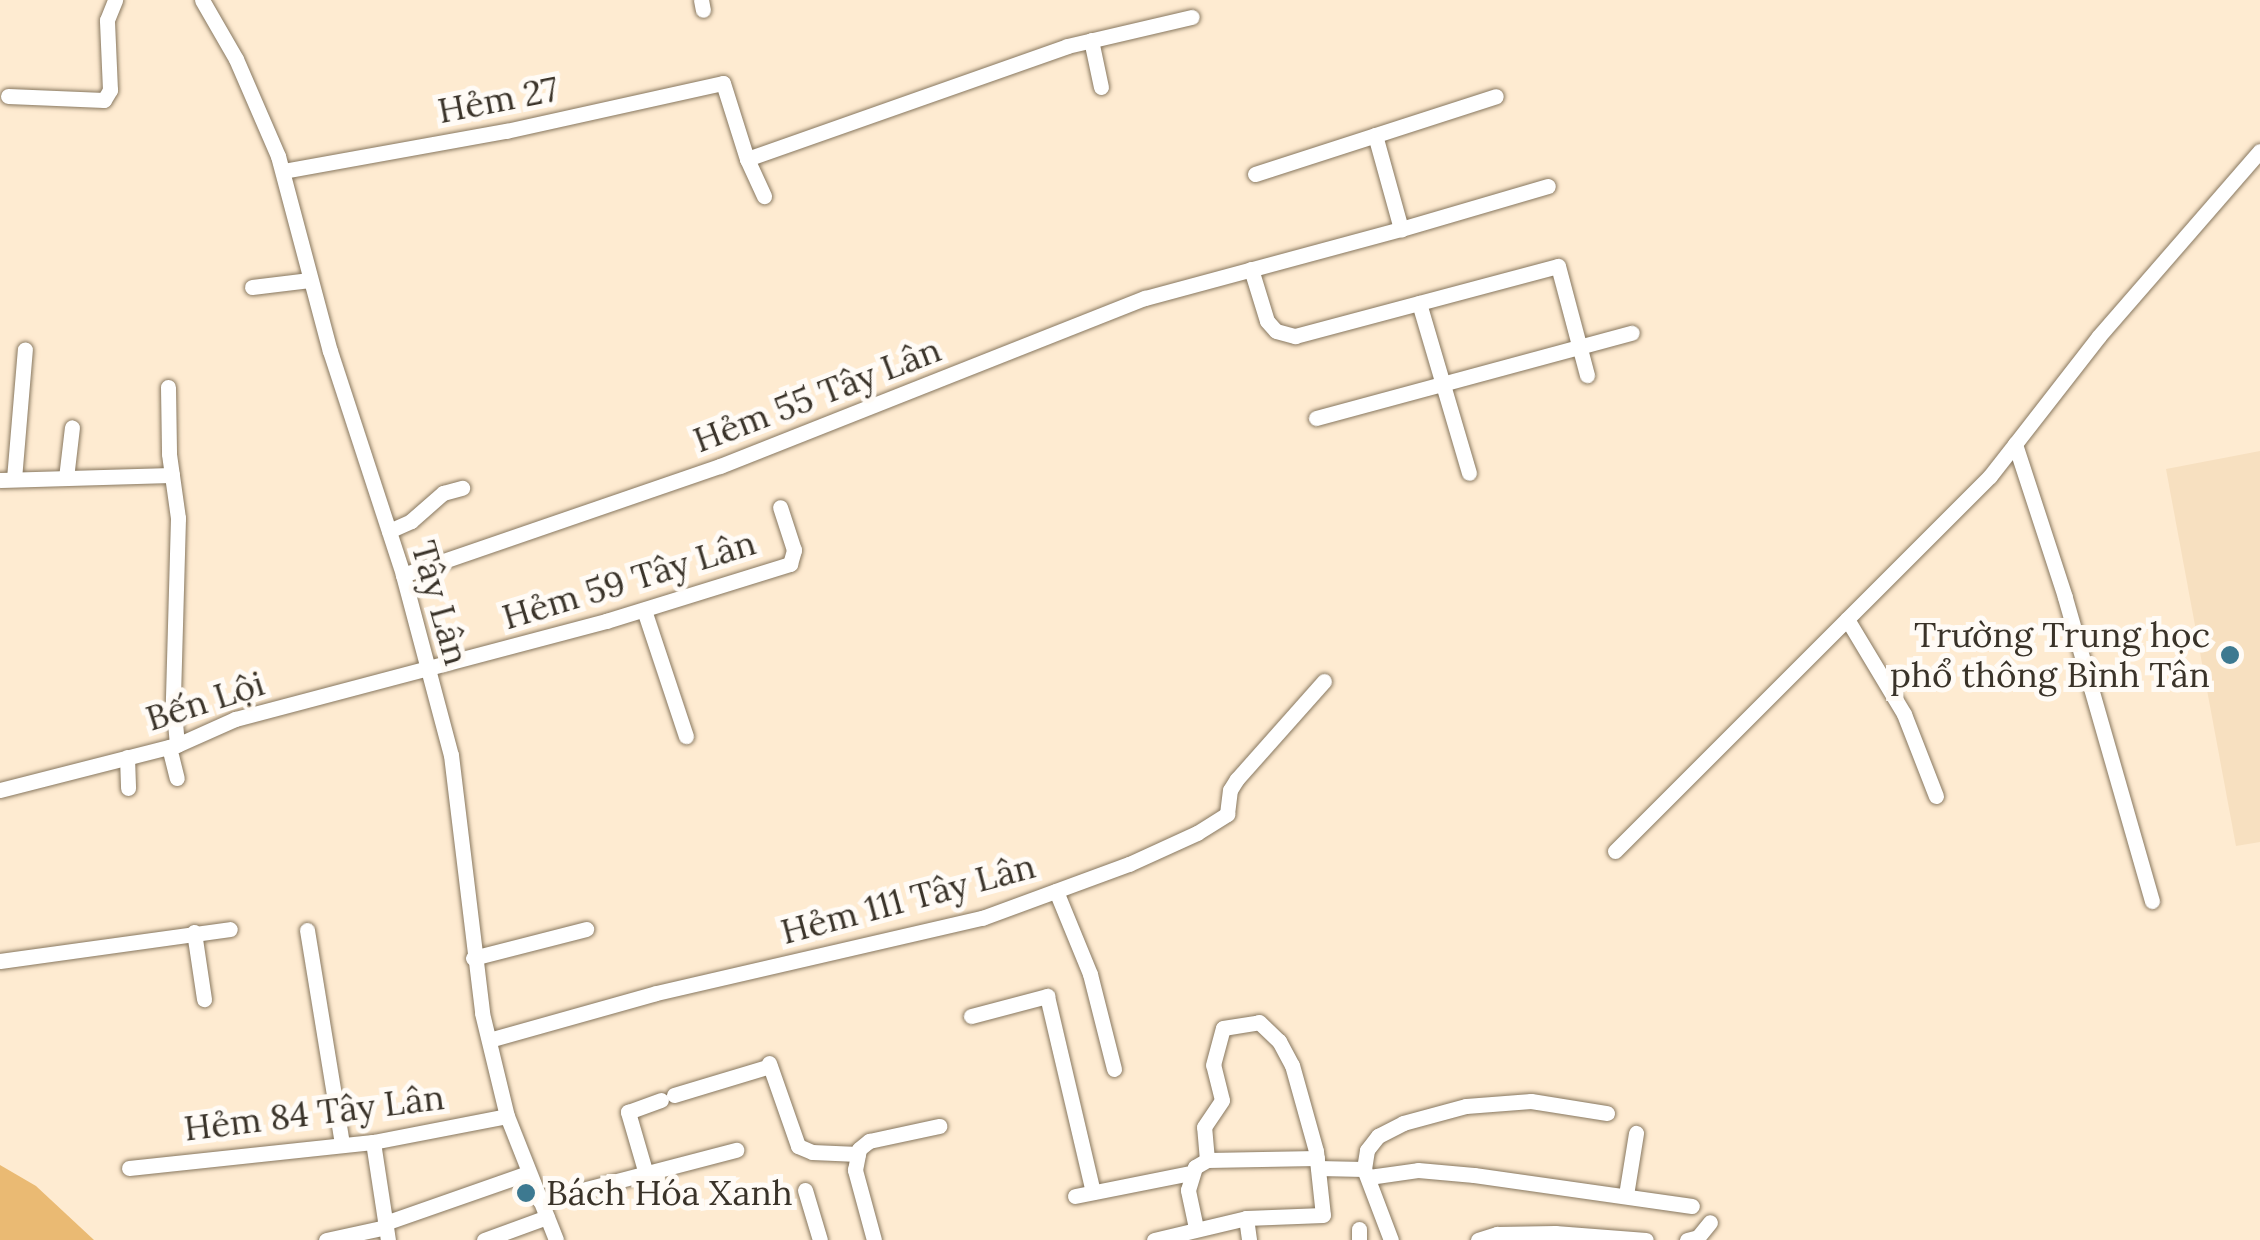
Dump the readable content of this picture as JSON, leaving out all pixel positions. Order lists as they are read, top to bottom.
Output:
{
  "streets": {
    "street": [
      "Hẻm 27",
      "Hẻm 55 Tây Lân",
      "Hẻm 59 Tây Lân",
      "Tây Lân",
      "Bến Lội",
      "Hẻm 111 Tây Lân",
      "Hẻm 84 Tây Lân"
    ]
  },
  "crossings": [
    ["Hẻm 27", "Tây Lân"],
    ["Hẻm 55 Tây Lân", "Tây Lân"],
    ["Hẻm 59 Tây Lân", "Tây Lân"],
    ["Hẻm 59 Tây Lân", "Bến Lội"],
    ["Tây Lân", "Bến Lội"],
    ["Tây Lân", "Hẻm 111 Tây Lân"],
    ["Tây Lân", "Hẻm 84 Tây Lân"]
  ],
  "places": ["Trường Trung học phổ thông Bình Tân", "Bách Hóa Xanh"]
}
